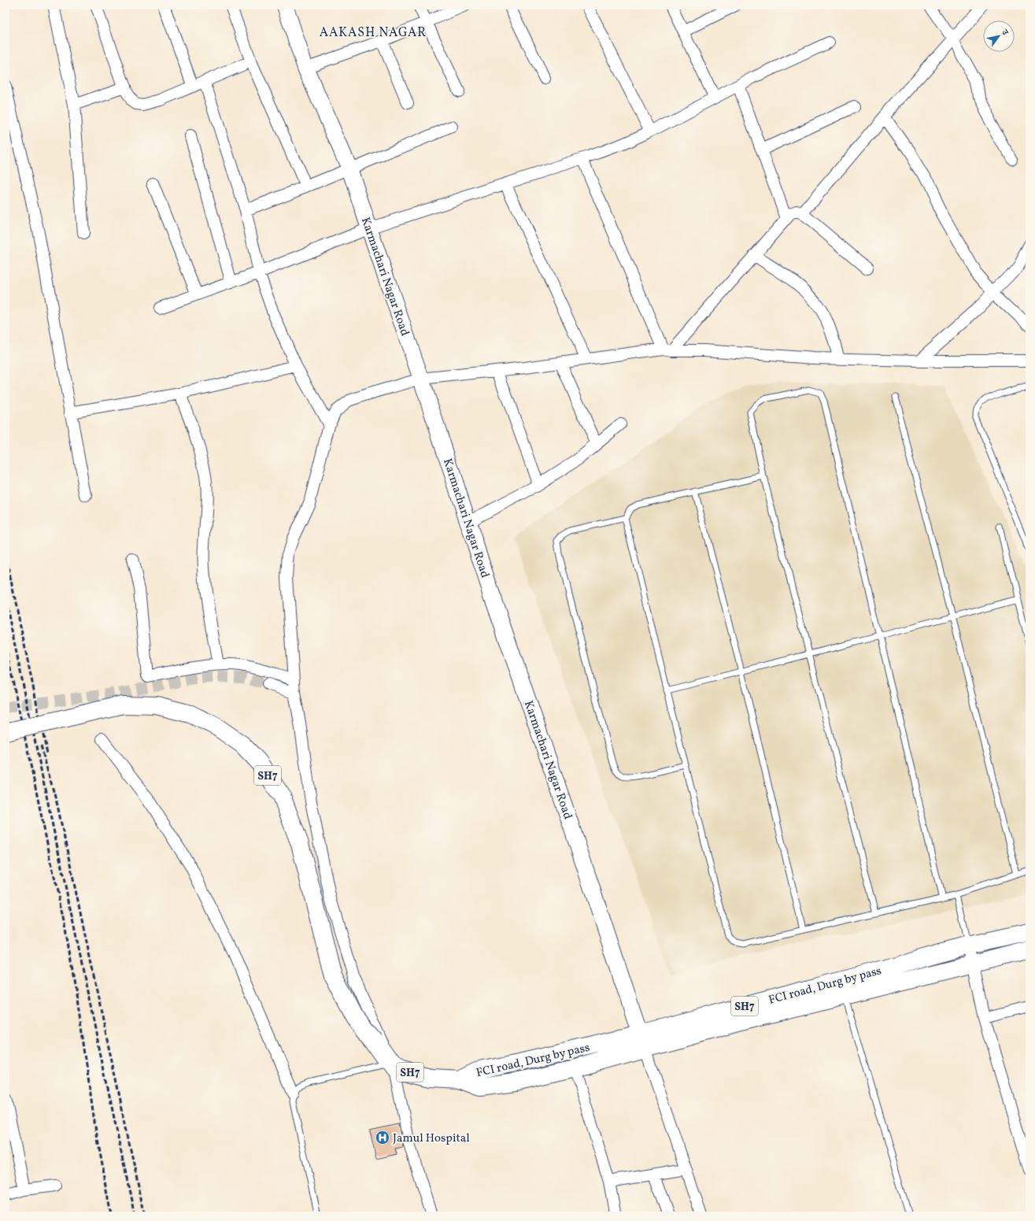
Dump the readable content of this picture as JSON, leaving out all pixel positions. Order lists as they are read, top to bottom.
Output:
{
  "streets": {
    "main road": ["SH7", "FCI road, Durg by pass"],
    "street": ["Karmachari Nagar Road"]
  },
  "crossings": [
    ["Karmachari Nagar Road", "FCI road, Durg by pass"],
    ["SH7", "FCI road, Durg by pass"]
  ],
  "districts": ["AAKASH NAGAR"],
  "places": {
    "hospital": ["Jamul Hospital"]
  },
  "north": "top right"
}
